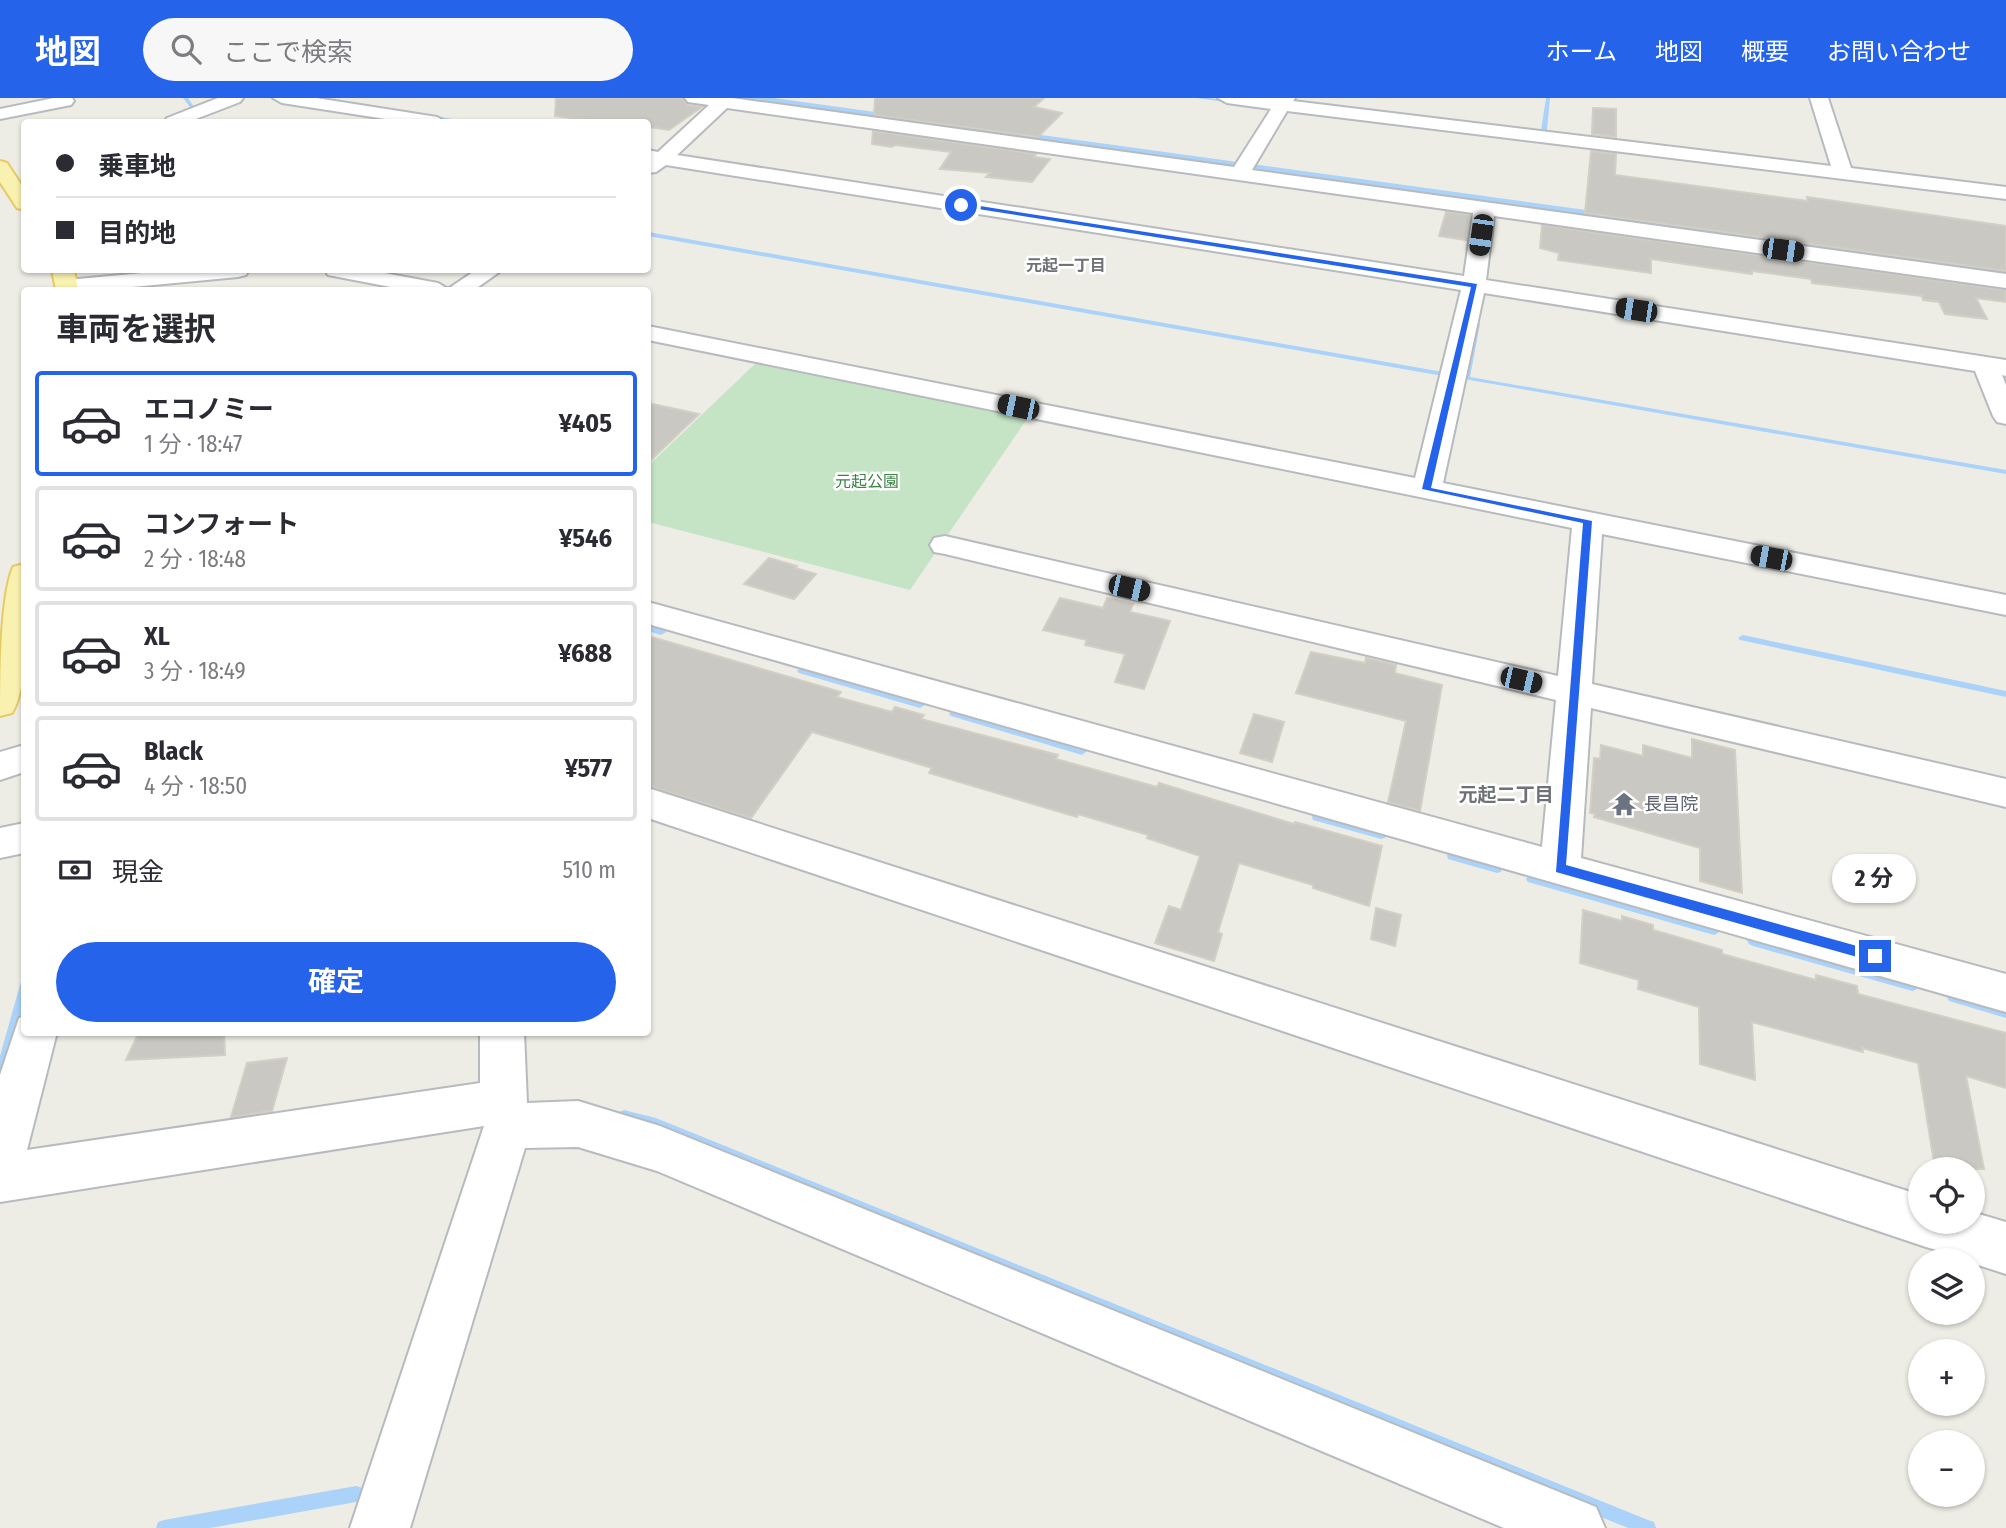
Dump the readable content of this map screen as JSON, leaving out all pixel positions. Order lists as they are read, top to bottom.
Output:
{
  "districts": ["元起一丁目", "元起二丁目"],
  "parks": ["元起公園"],
  "places": {
    "temple": ["長昌院"]
  },
  "page": {
    "header": "地図",
    "search": "ここで検索",
    "nav": [
      "ホーム",
      "地図",
      "概要",
      "お問い合わせ"
    ],
    "banner": ["乗車地", "目的地"],
    "heading": "車両を選択",
    "list": [
      {
        "name": "エコノミー",
        "note": "1 分 · 18:47",
        "value": "¥405"
      },
      {
        "name": "コンフォート",
        "note": "2 分 · 18:48",
        "value": "¥546"
      },
      {
        "name": "XL",
        "note": "3 分 · 18:49",
        "value": "¥688"
      },
      {
        "name": "Black",
        "note": "4 分 · 18:50",
        "value": "¥577"
      }
    ],
    "pay": ["現金", "510 m"],
    "bubble": "2 分",
    "buttons": "確定",
    "map_buttons": ["+", "−"]
  }
}
